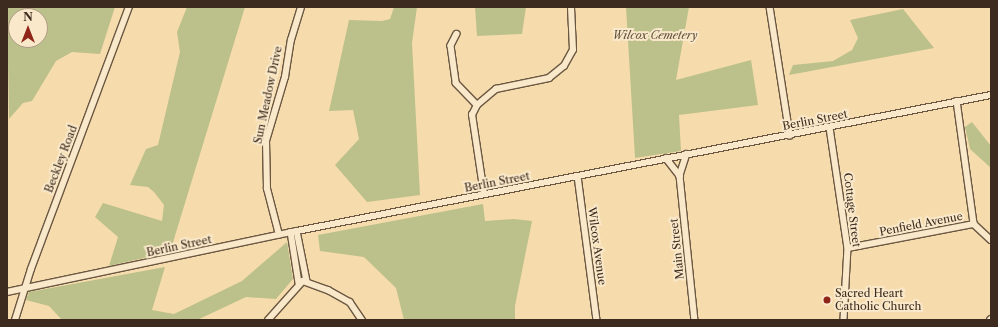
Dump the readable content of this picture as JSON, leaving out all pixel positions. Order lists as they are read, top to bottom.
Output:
{
  "streets": {
    "street": [
      "Sun Meadow Drive",
      "Berlin Street",
      "Beckley Road",
      "Cottage Street",
      "Penfield Avenue",
      "Wilcox Avenue",
      "Main Street"
    ]
  },
  "crossings": [
    ["Sun Meadow Drive", "Berlin Street"],
    ["Berlin Street", "Beckley Road"],
    ["Berlin Street", "Cottage Street"],
    ["Berlin Street", "Wilcox Avenue"],
    ["Berlin Street", "Main Street"],
    ["Cottage Street", "Penfield Avenue"]
  ],
  "parks": ["Wilcox Cemetery"],
  "places": ["Sacred Heart Catholic Church"],
  "north": "top"
}
